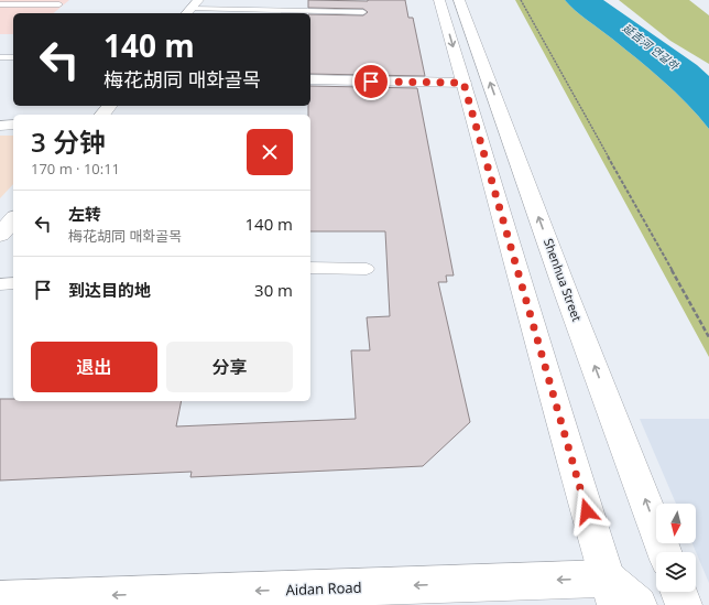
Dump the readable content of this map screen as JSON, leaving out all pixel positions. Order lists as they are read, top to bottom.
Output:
{
  "streets": {
    "main road": ["Shenhua Street", "Aidan Road"]
  },
  "one_way": ["Aidan Road"],
  "water": ["延吉河 연길하"],
  "north": "bottom",
  "page": {
    "turn": ["140 m", "梅花胡同 매화골목"],
    "heading": ["3 分钟", "170 m · 10:11"],
    "list": [
      {
        "name": "左转",
        "note": "梅花胡同 매화골목",
        "value": "140 m"
      },
      {
        "name": "到达目的地",
        "value": "30 m"
      }
    ],
    "buttons": ["退出", "分享"]
  }
}
